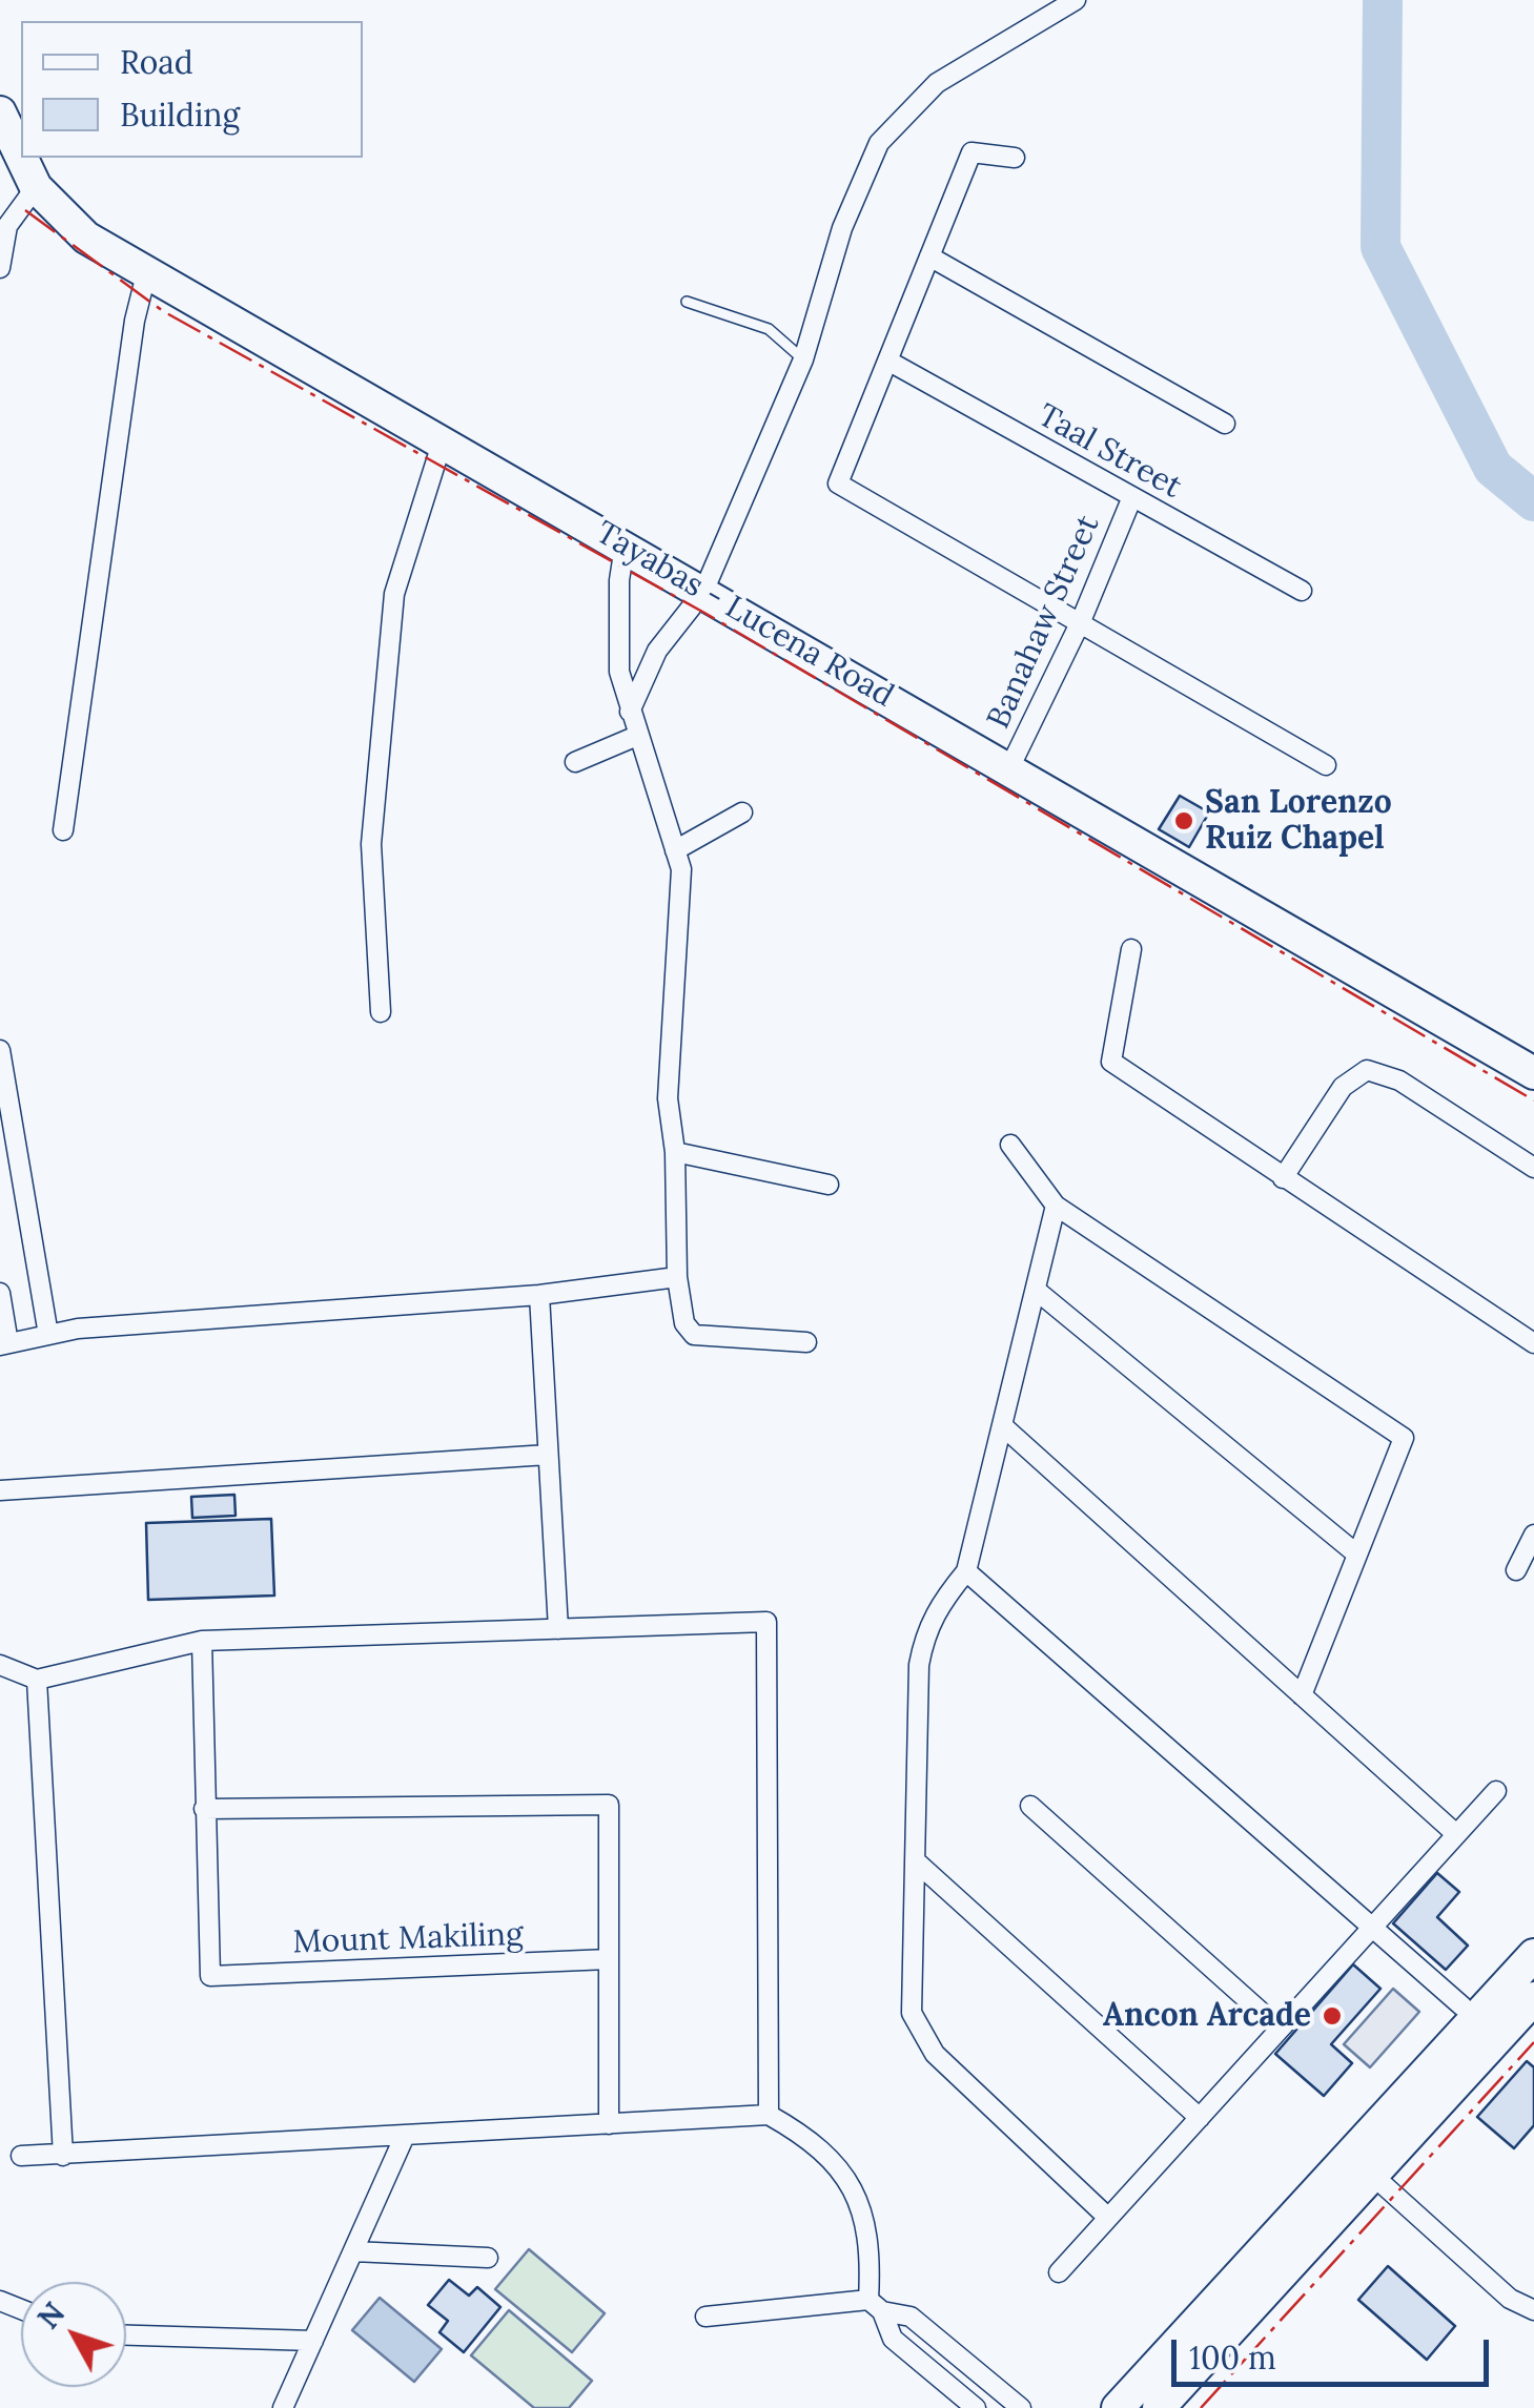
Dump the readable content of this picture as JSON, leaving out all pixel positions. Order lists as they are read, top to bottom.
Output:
{
  "streets": {
    "main road": ["Tayabas - Lucena Road"],
    "street": ["Taal Street", "Banahaw Street", "Mount Makiling"]
  },
  "crossings": [
    ["Taal Street", "Banahaw Street"],
    ["Tayabas - Lucena Road", "Banahaw Street"]
  ],
  "places": ["San Lorenzo Ruiz Chapel", "Ancon Arcade"],
  "legend": ["Road", "Building"],
  "scale_bar": "100 m",
  "north": "top left"
}
